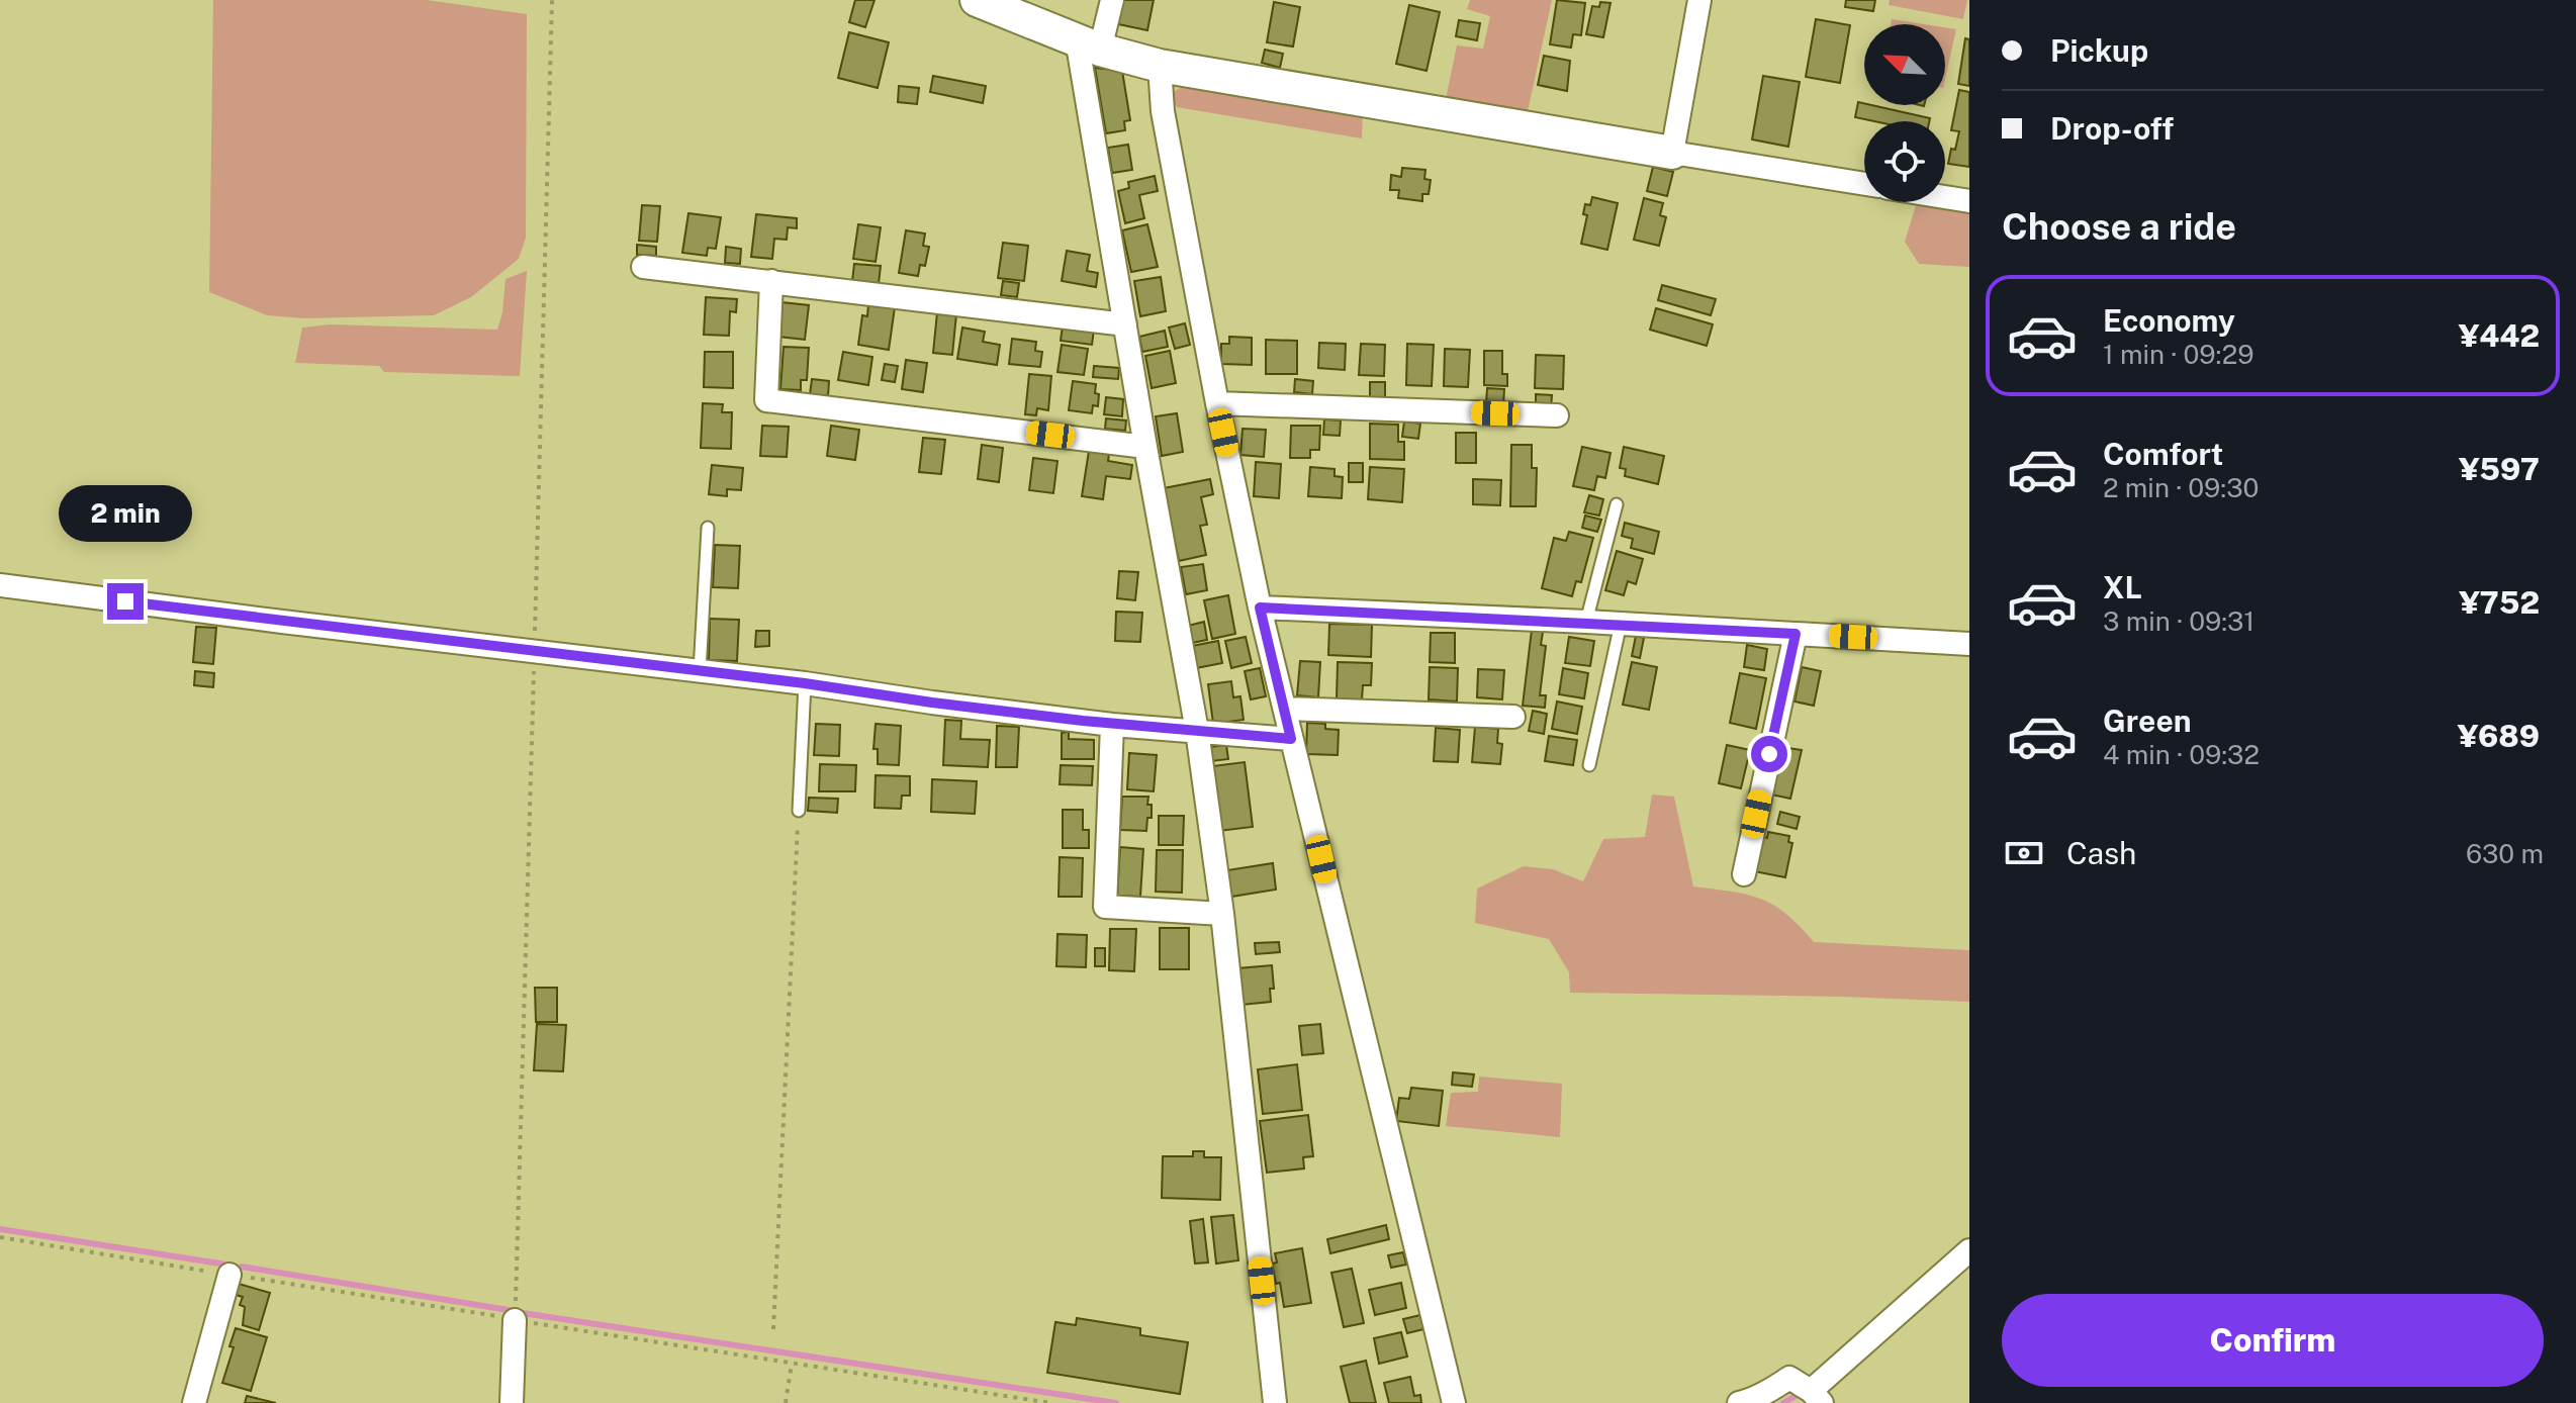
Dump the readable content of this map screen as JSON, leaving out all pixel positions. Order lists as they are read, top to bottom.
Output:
{
  "north": "top left",
  "page": {
    "banner": ["Pickup", "Drop-off"],
    "heading": "Choose a ride",
    "list": [
      {
        "name": "Economy",
        "note": "1 min · 09:29",
        "value": "¥442"
      },
      {
        "name": "Comfort",
        "note": "2 min · 09:30",
        "value": "¥597"
      },
      {
        "name": "XL",
        "note": "3 min · 09:31",
        "value": "¥752"
      },
      {
        "name": "Green",
        "note": "4 min · 09:32",
        "value": "¥689"
      }
    ],
    "bubble": "2 min",
    "pay": ["Cash", "630 m"],
    "buttons": "Confirm"
  }
}
